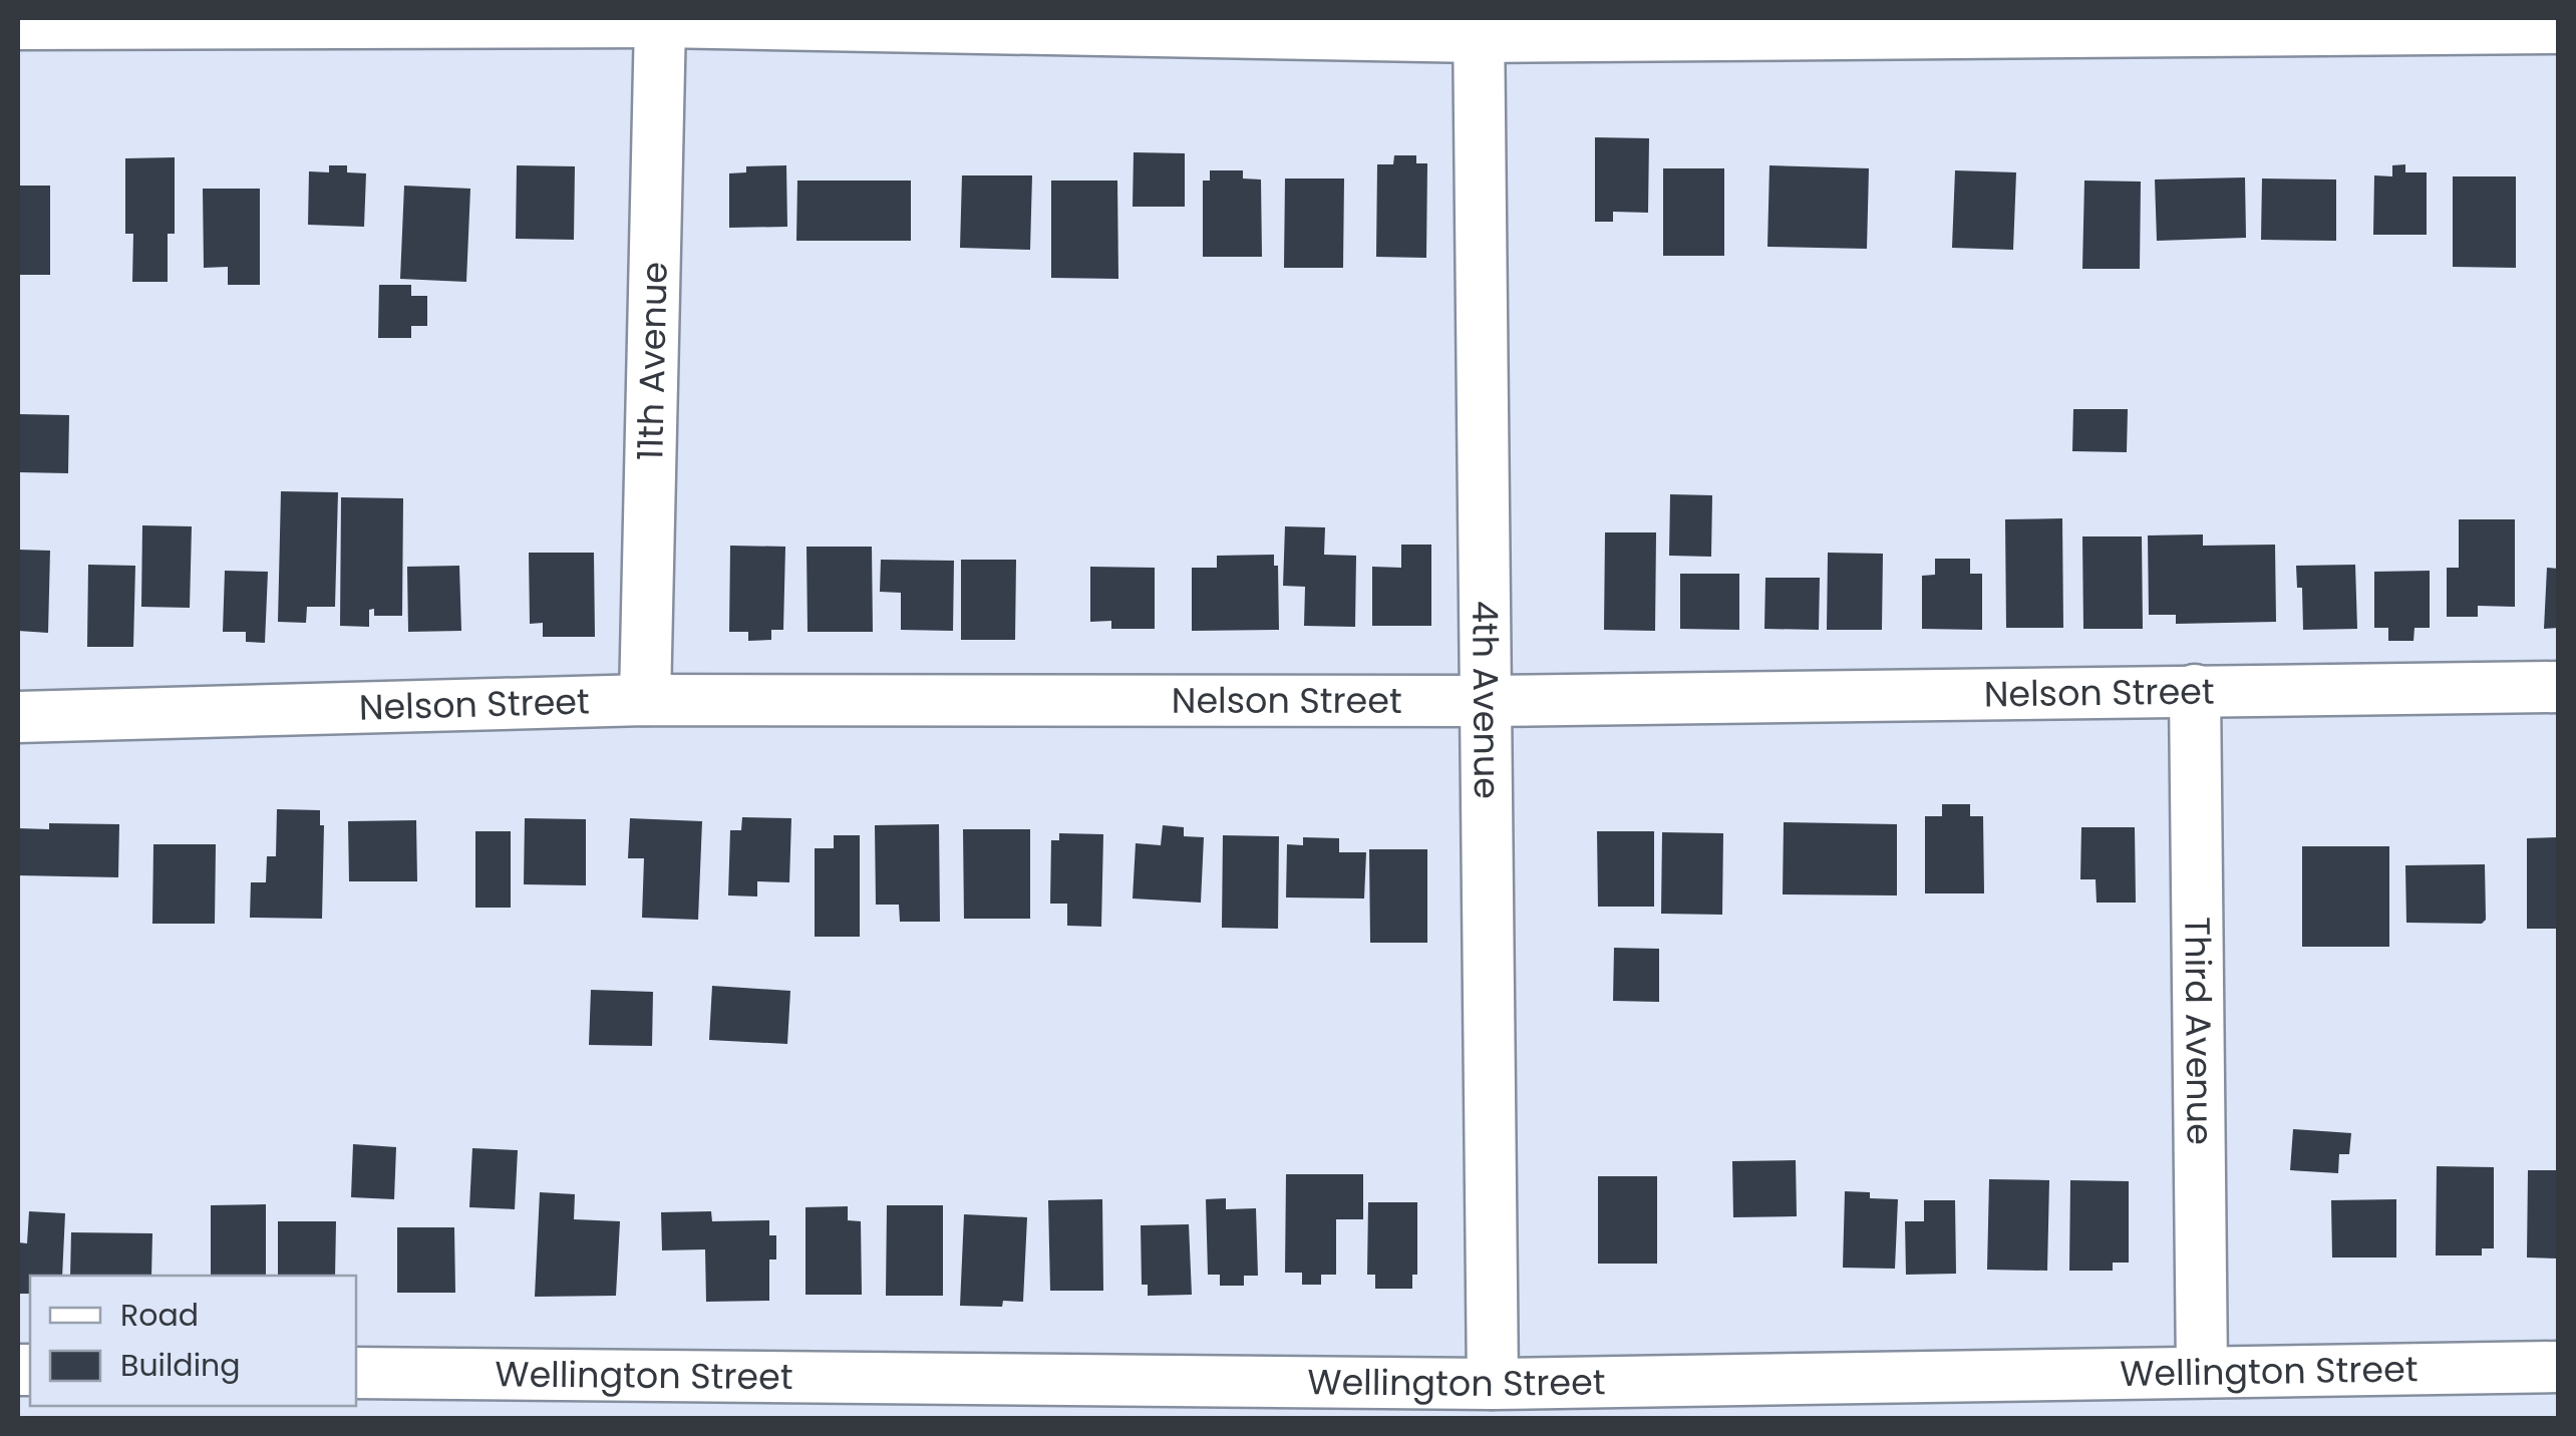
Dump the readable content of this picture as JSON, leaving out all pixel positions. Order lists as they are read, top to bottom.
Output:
{
  "streets": {
    "street": [
      "11th Avenue",
      "Nelson Street",
      "4th Avenue",
      "Third Avenue",
      "Wellington Street"
    ]
  },
  "crossings": [
    ["11th Avenue", "Nelson Street"],
    ["Nelson Street", "4th Avenue"],
    ["Nelson Street", "Third Avenue"],
    ["4th Avenue", "Wellington Street"],
    ["Third Avenue", "Wellington Street"]
  ],
  "legend": ["Road", "Building"]
}
